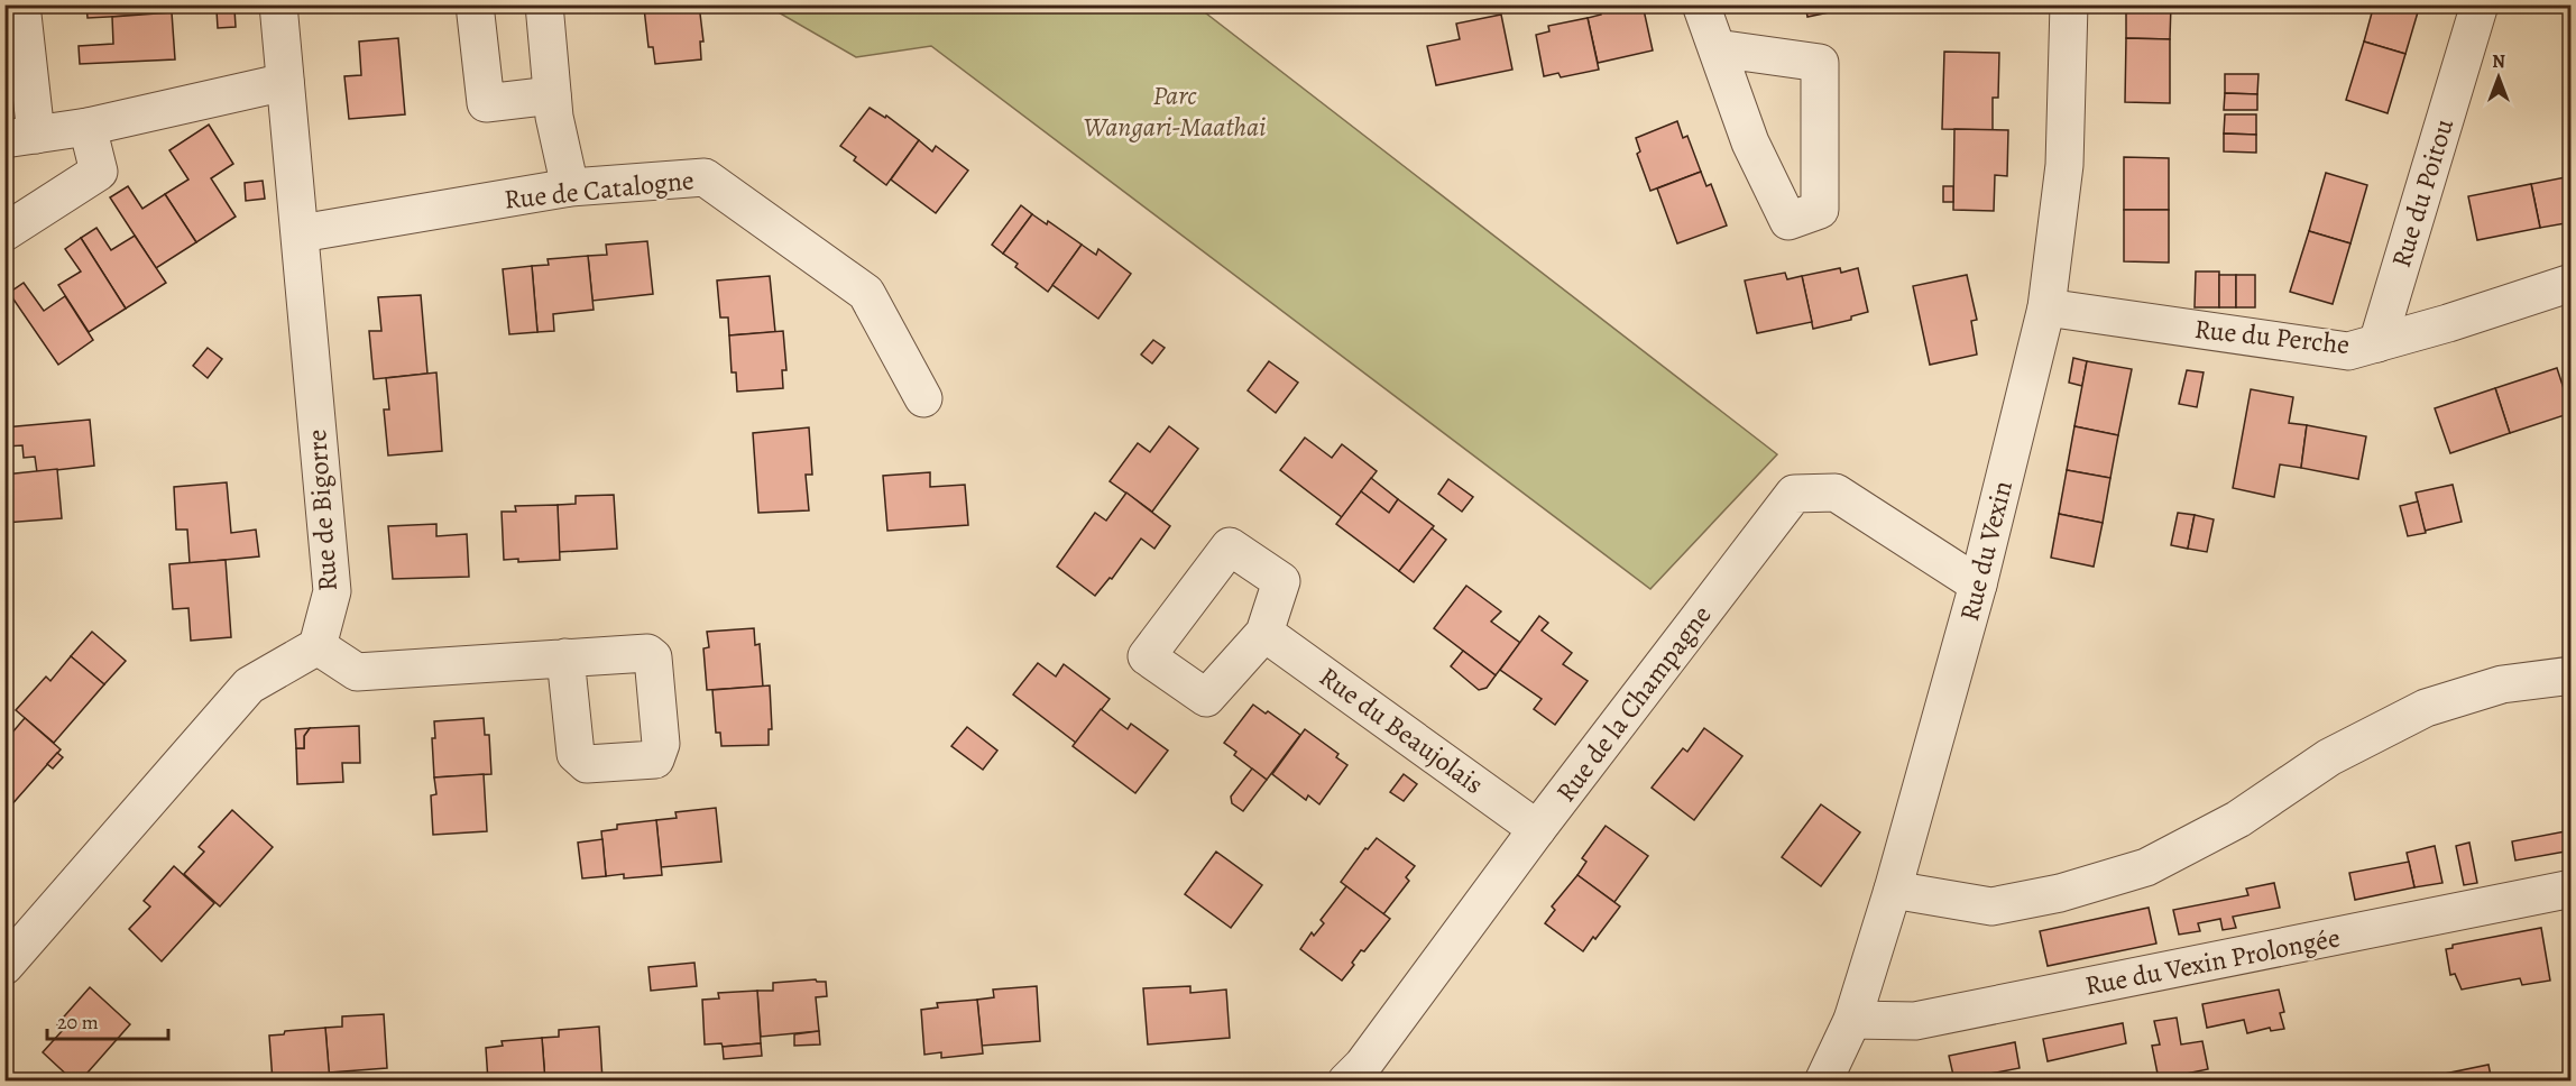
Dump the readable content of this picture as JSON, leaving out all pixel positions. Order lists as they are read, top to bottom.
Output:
{
  "streets": {
    "street": [
      "Rue de Catalogne",
      "Rue du Poitou",
      "Rue du Perche",
      "Rue de Bigorre",
      "Rue du Vexin",
      "Rue de la Champagne",
      "Rue du Beaujolais",
      "Rue du Vexin Prolongée"
    ]
  },
  "crossings": [
    ["Rue de Catalogne", "Rue de Bigorre"],
    ["Rue du Poitou", "Rue du Perche"],
    ["Rue du Perche", "Rue du Vexin"],
    ["Rue du Vexin", "Rue de la Champagne"],
    ["Rue du Vexin", "Rue du Vexin Prolongée"],
    ["Rue de la Champagne", "Rue du Beaujolais"]
  ],
  "parks": ["Parc Wangari-Maathai"],
  "scale_bar": "20 m",
  "north": "top"
}
